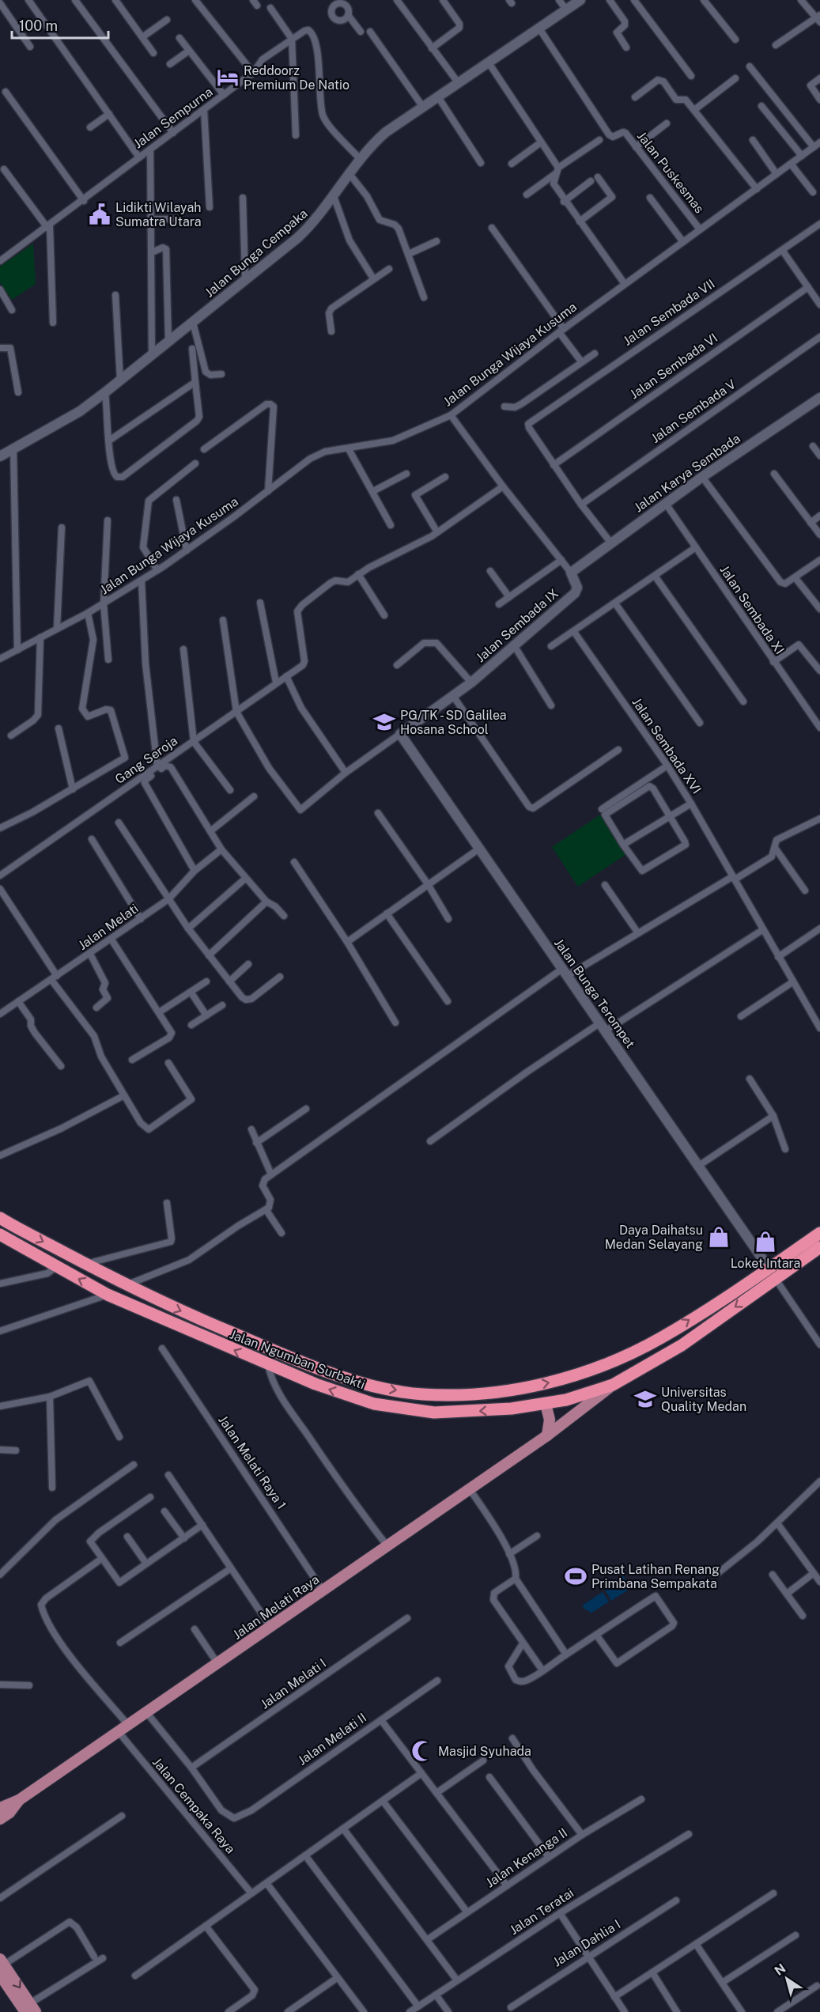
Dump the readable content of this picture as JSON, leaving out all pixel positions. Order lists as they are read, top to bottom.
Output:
{
  "streets": {
    "highway": ["Jalan Ngumban Surbakti"],
    "main road": ["Jalan Melati Raya"],
    "street": [
      "Jalan Sempurna",
      "Jalan Puskesmas",
      "Jalan Bunga Cempaka",
      "Jalan Sembada VII",
      "Jalan Bunga Wijaya Kusuma",
      "Jalan Sembada VI",
      "Jalan Sembada V",
      "Jalan Karya Sembada",
      "Jalan Sembada XI",
      "Jalan Sembada IX",
      "Jalan Sembada XVI",
      "Gang Seroja",
      "Jalan Melati",
      "Jalan Bunga Terompet",
      "Jalan Melati Raya 1",
      "Jalan Melati I",
      "Jalan Melati II",
      "Jalan Cempaka Raya",
      "Jalan Kenanga II",
      "Jalan Teratai",
      "Jalan Dahlia I"
    ]
  },
  "crossings": [
    ["Jalan Sempurna", "Jalan Bunga Cempaka"],
    ["Jalan Puskesmas", "Jalan Bunga Cempaka"],
    ["Jalan Puskesmas", "Jalan Bunga Wijaya Kusuma"],
    ["Jalan Sembada VII", "Jalan Sembada VI"],
    ["Jalan Bunga Wijaya Kusuma", "Jalan Sembada IX"],
    ["Jalan Karya Sembada", "Jalan Sembada XI"],
    ["Jalan Karya Sembada", "Jalan Sembada IX"],
    ["Jalan Sembada IX", "Gang Seroja"],
    ["Jalan Sembada IX", "Jalan Bunga Terompet"],
    ["Jalan Bunga Terompet", "Jalan Ngumban Surbakti"],
    ["Jalan Ngumban Surbakti", "Jalan Melati Raya"],
    ["Jalan Melati Raya 1", "Jalan Melati Raya"],
    ["Jalan Melati Raya", "Jalan Cempaka Raya"],
    ["Jalan Melati I", "Jalan Melati II"]
  ],
  "places": {
    "hotel": ["Reddoorz Premium De Natio"],
    "public building": ["Lidikti Wilayah Sumatra Utara"],
    "school or university": ["PG/TK - SD Galilea Hosana School", "Universitas Quality Medan"],
    "shop": ["Daya Daihatsu Medan Selayang", "Loket Intara"],
    "sports": ["Pusat Latihan Renang Primbana Sempakata"],
    "mosque": ["Masjid Syuhada"]
  },
  "scale_bar": "100 m",
  "north": "top left"
}
